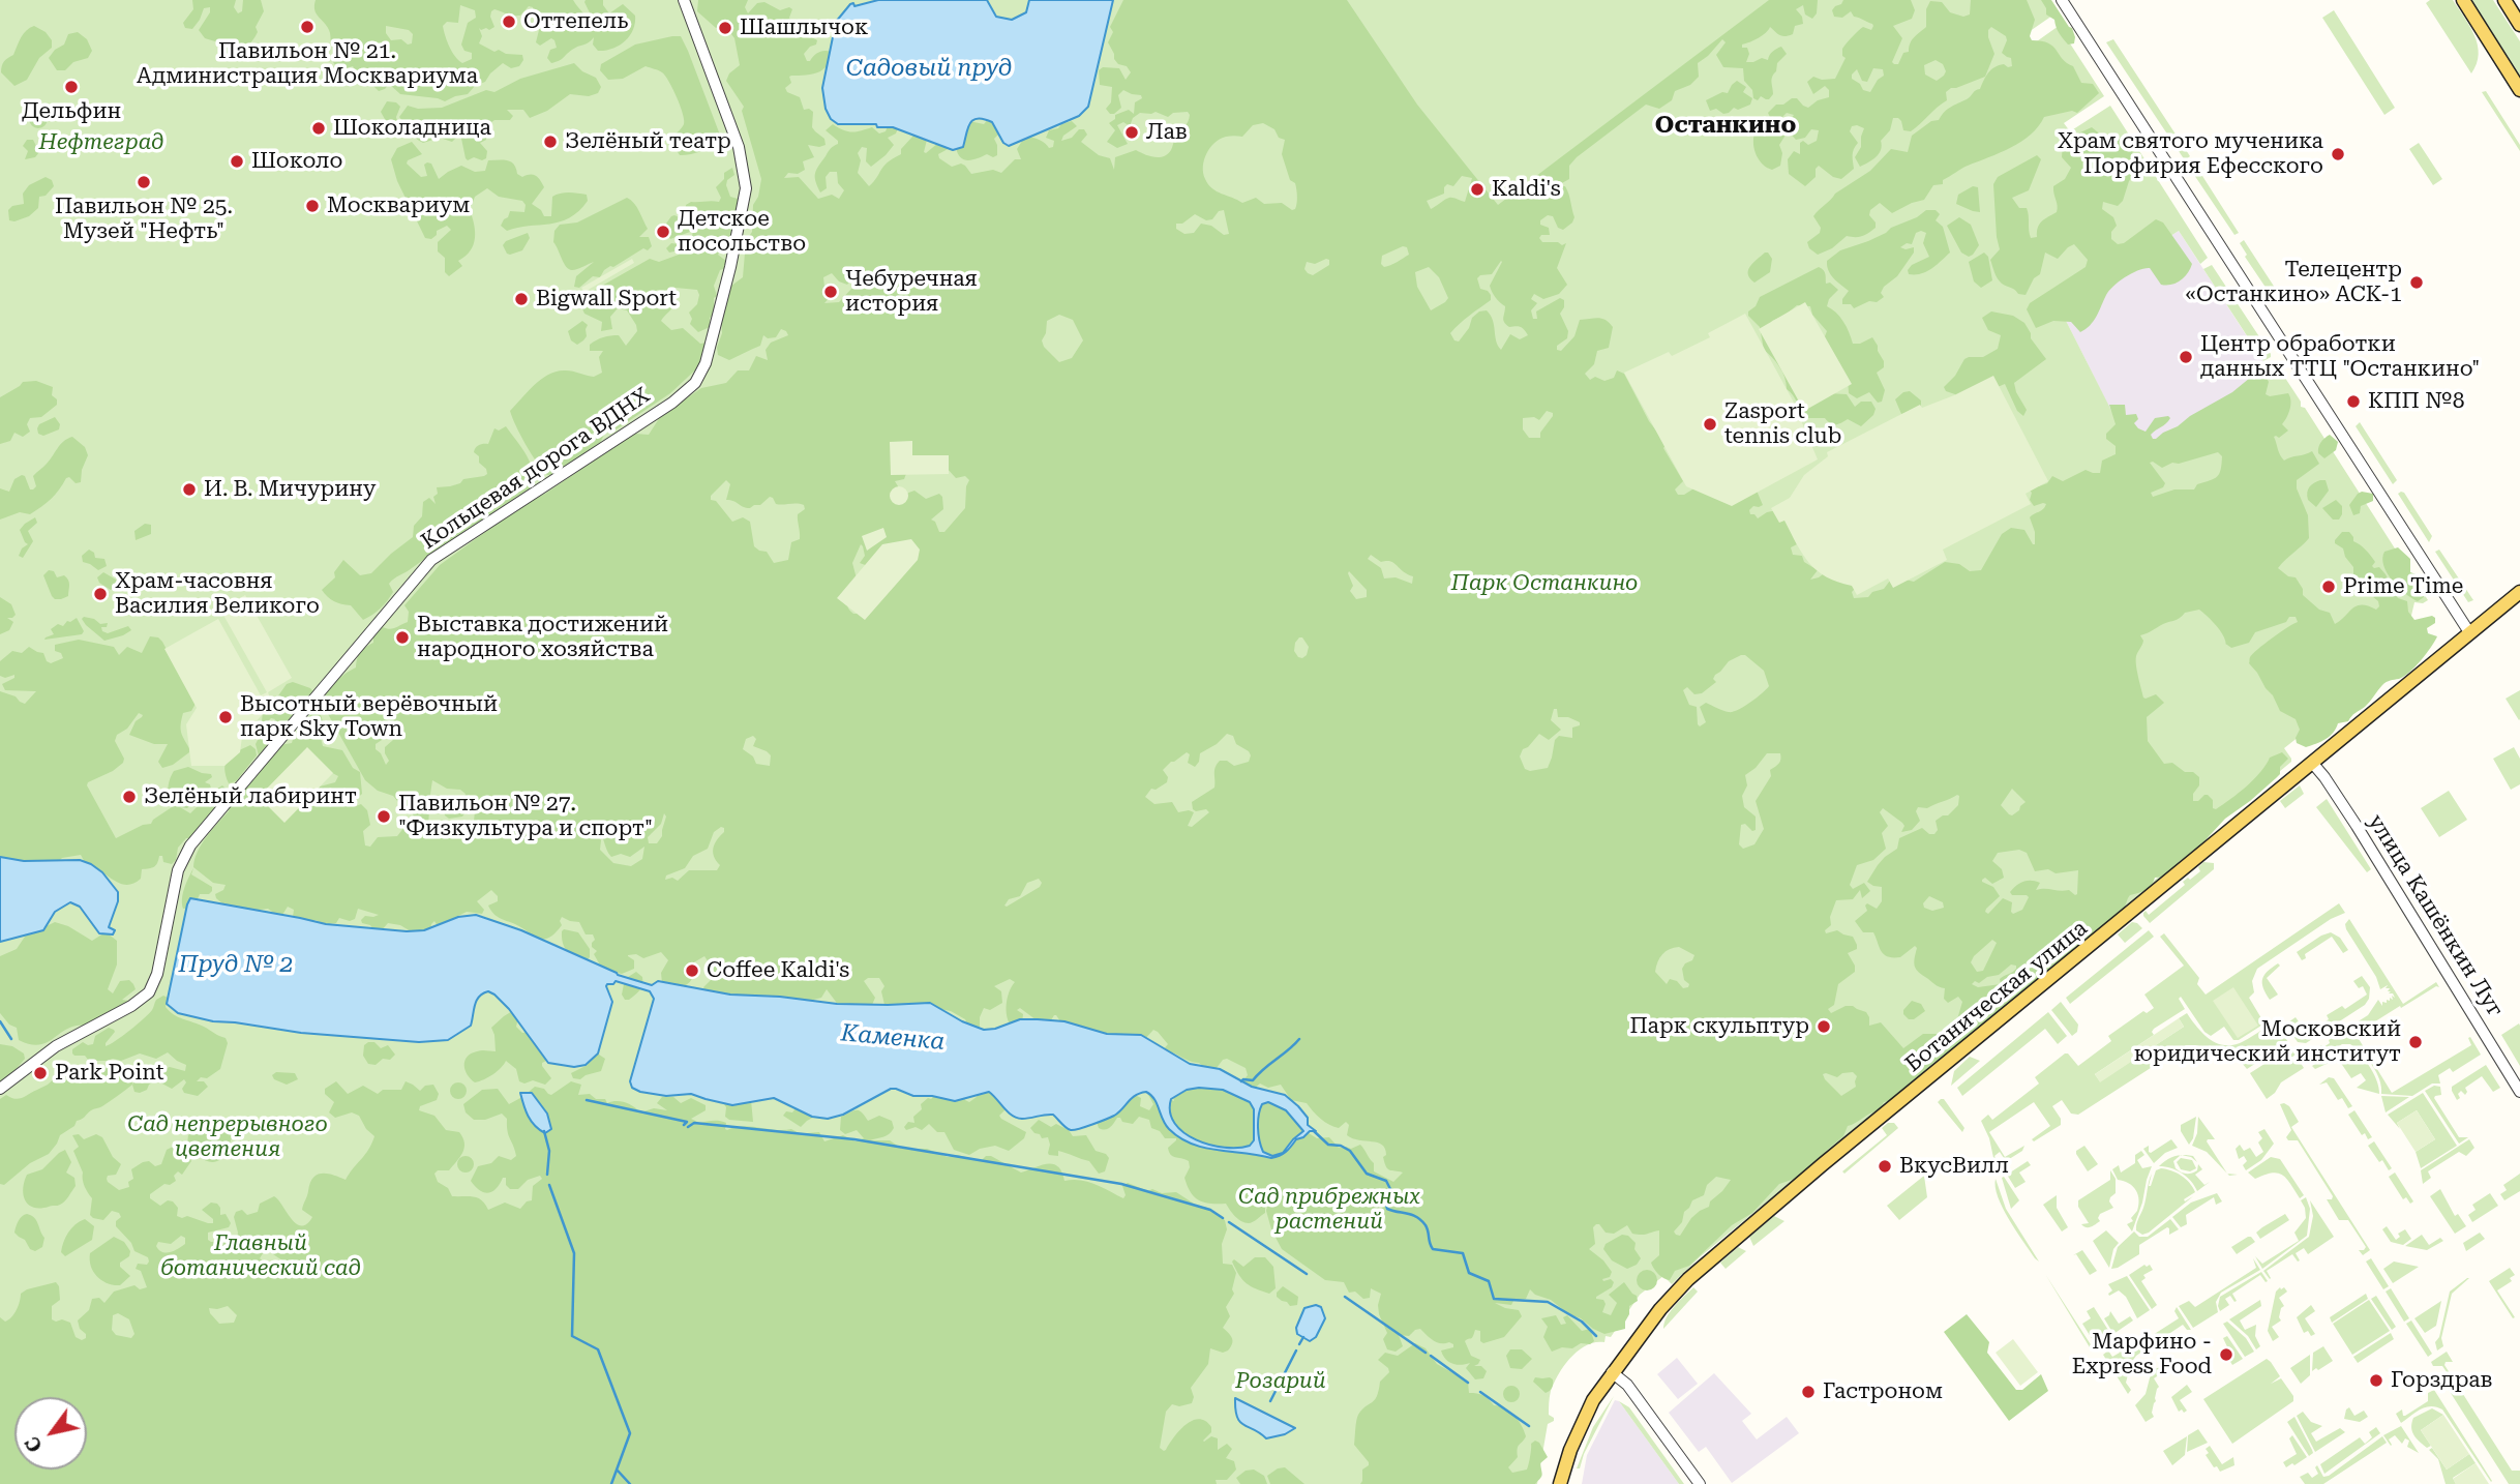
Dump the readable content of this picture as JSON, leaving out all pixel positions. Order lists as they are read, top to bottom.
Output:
{
  "streets": {
    "main road": ["Ботаническая улица"],
    "street": ["Кольцевая дорога ВДНХ", "улица Кашёнкин Луг"]
  },
  "crossings": [
    ["улица Кашёнкин Луг", "Ботаническая улица"]
  ],
  "districts": ["Останкино"],
  "water": ["Садовый пруд", "Пруд № 2", "Каменка"],
  "parks": [
    "Нефтеград",
    "Парк Останкино",
    "Сад непрерывного цветения",
    "Сад прибрежных растений",
    "Главный ботанический сад",
    "Розарий"
  ],
  "places": [
    "Оттепель",
    "Павильон № 21. Администрация Москвариума",
    "Шашлычок",
    "Дельфин",
    "Шоколадница",
    "Лав",
    "Зелёный театр",
    "Храм святого мученика Порфирия Ефесского",
    "Шоколо",
    "Павильон № 25. Музей \"Нефть\"",
    "Kaldi's",
    "Москвариум",
    "Детское посольство",
    "Телецентр «Останкино» АСК-1",
    "Чебуречная история",
    "Bigwall Sport",
    "Центр обработки данных ТТЦ \"Останкино\"",
    "КПП №8",
    "Zasport tennis club",
    "И. В. Мичурину",
    "Prime Time",
    "Храм-часовня Василия Великого",
    "Выставка достижений народного хозяйства",
    "Высотный верёвочный парк Sky Town",
    "Зелёный лабиринт",
    "Павильон № 27. \"Физкультура и спорт\"",
    "Coffee Kaldi's",
    "Парк скульптур",
    "Московский юридический институт",
    "Park Point",
    "ВкусВилл",
    "Марфино - Express Food",
    "Горздрав",
    "Гастроном"
  ],
  "north": "bottom left"
}
